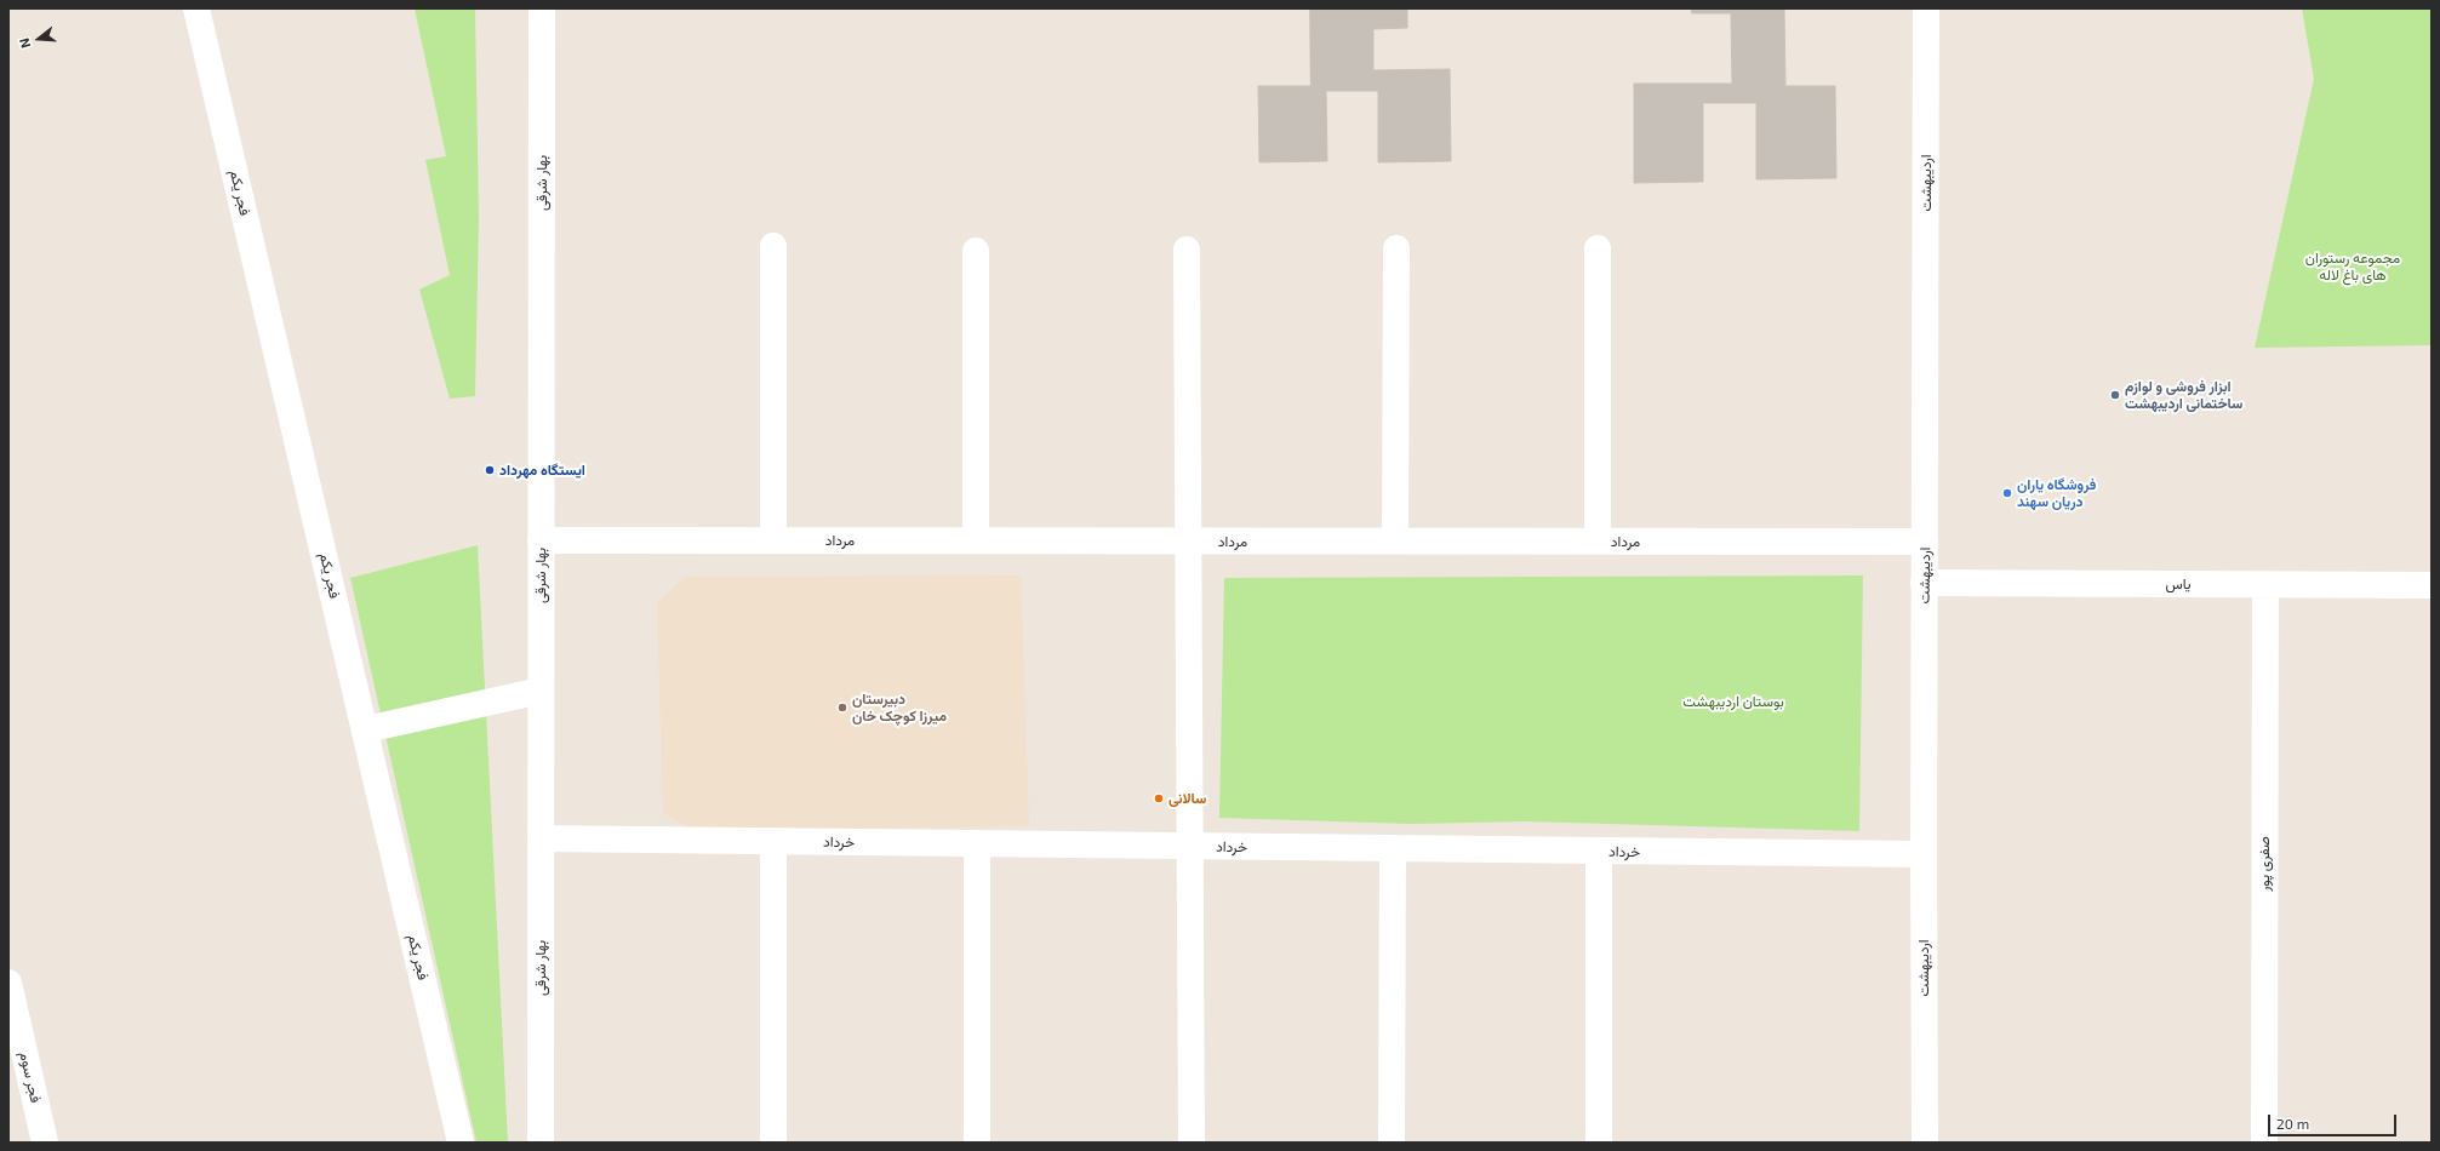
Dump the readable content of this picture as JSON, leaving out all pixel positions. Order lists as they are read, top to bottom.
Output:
{
  "streets": {
    "street": [
      "بهار شرقی",
      "اردیبهشت",
      "فجر یکم",
      "مرداد",
      "یاس",
      "خرداد",
      "صفری پور",
      "فجر سوم"
    ]
  },
  "crossings": [
    ["بهار شرقی", "مرداد"],
    ["بهار شرقی", "خرداد"],
    ["اردیبهشت", "مرداد"],
    ["اردیبهشت", "یاس"],
    ["اردیبهشت", "خرداد"],
    ["یاس", "صفری پور"]
  ],
  "parks": ["مجموعه رستوران های باغ لاله", "بوستان اردیبهشت"],
  "places": [
    "ابزار فروشی و لوازم ساختمانی اردیبهشت",
    "ایستگاه مهرداد",
    "فروشگاه یاران دریان سهند",
    "دبیرستان میرزا کوچک خان",
    "سالانی"
  ],
  "scale_bar": "20 m",
  "north": "left"
}
